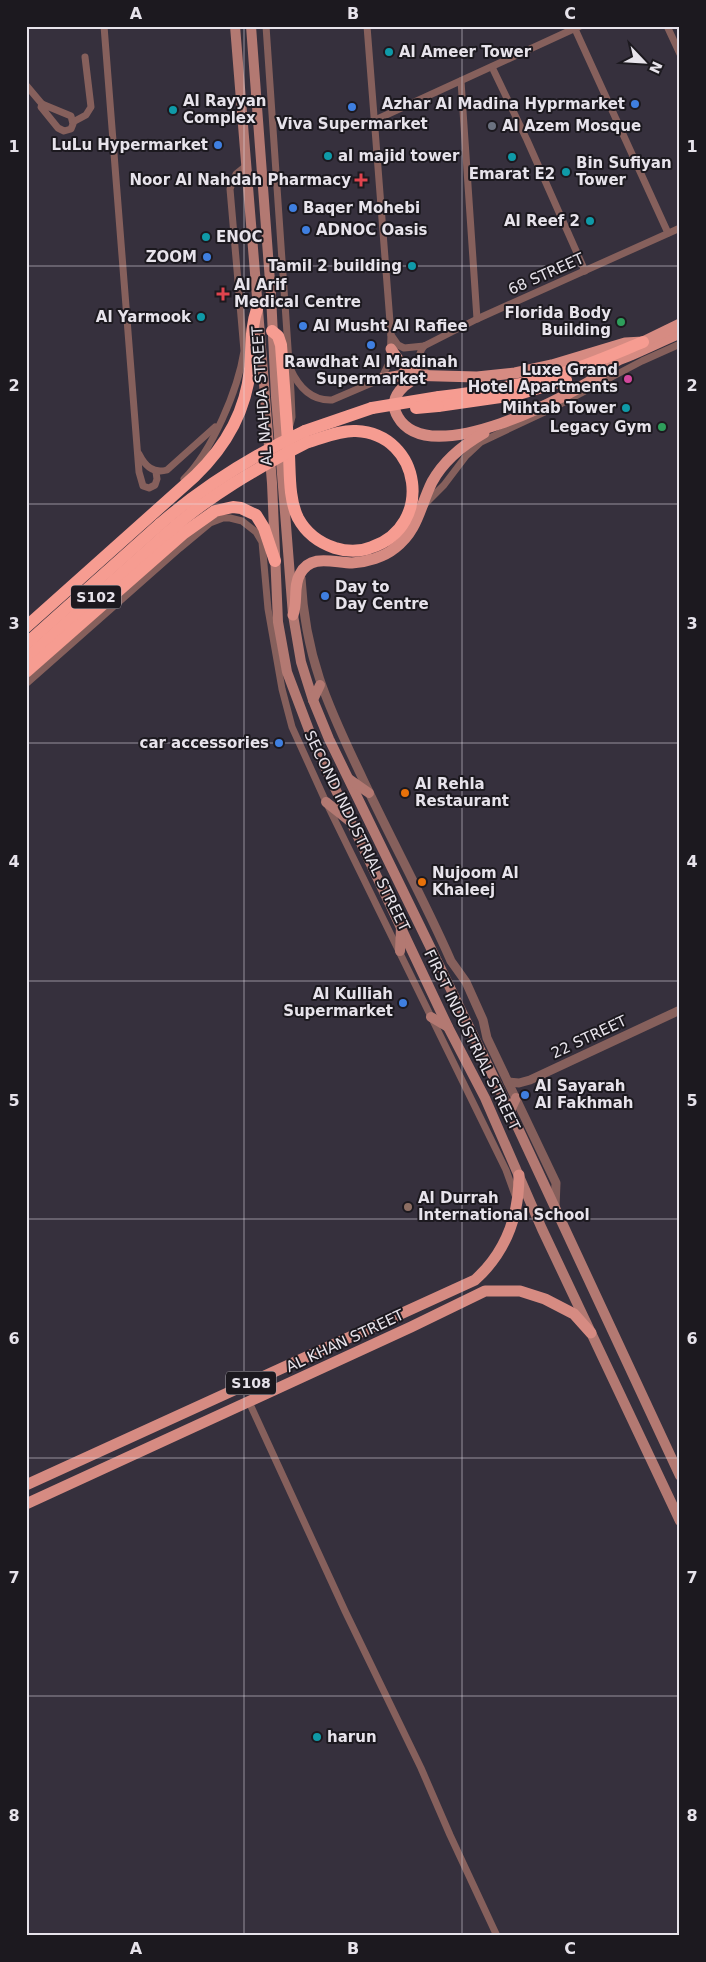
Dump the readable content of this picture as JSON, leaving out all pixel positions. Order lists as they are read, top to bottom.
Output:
{
  "streets": {
    "highway": ["S102"],
    "main road": [
      "AL NAHDA STREET",
      "FIRST INDUSTRIAL STREET",
      "AL KHAN STREET",
      "S108"
    ],
    "street": ["68 STREET", "SECOND INDUSTRIAL STREET", "22 STREET"]
  },
  "crossings": [
    ["AL NAHDA STREET", "FIRST INDUSTRIAL STREET"],
    ["SECOND INDUSTRIAL STREET", "AL KHAN STREET"],
    ["FIRST INDUSTRIAL STREET", "AL KHAN STREET"]
  ],
  "places": {
    "other": [
      "Al Ameer Tower",
      "Azhar Al Madina Hyprmarket",
      "Viva Supermarket",
      "Al Rayyan Complex",
      "Al Azem Mosque",
      "LuLu Hypermarket",
      "al majid tower",
      "Emarat E2",
      "Bin Sufiyan Tower",
      "Baqer Mohebi",
      "Al Reef 2",
      "ADNOC Oasis",
      "ENOC",
      "ZOOM",
      "Tamil 2 building",
      "Al Yarmook",
      "Florida Body Building",
      "Al Musht Al Rafiee",
      "Rawdhat Al Madinah Supermarket",
      "Luxe Grand Hotel Apartments",
      "Mihtab Tower",
      "Legacy Gym",
      "Day to Day Centre",
      "car accessories",
      "Al Rehla Restaurant",
      "Nujoom Al Khaleej",
      "Al Kulliah Supermarket",
      "Al Sayarah Al Fakhmah",
      "Al Durrah International School",
      "harun"
    ],
    "health": ["Noor Al Nahdah Pharmacy", "Al Arif Medical Centre"]
  },
  "north": "bottom right",
  "grid": {
    "columns": ["A", "B", "C"],
    "rows": [
      "1",
      "2",
      "3",
      "4",
      "5",
      "6",
      "7",
      "8"
    ]
  }
}
